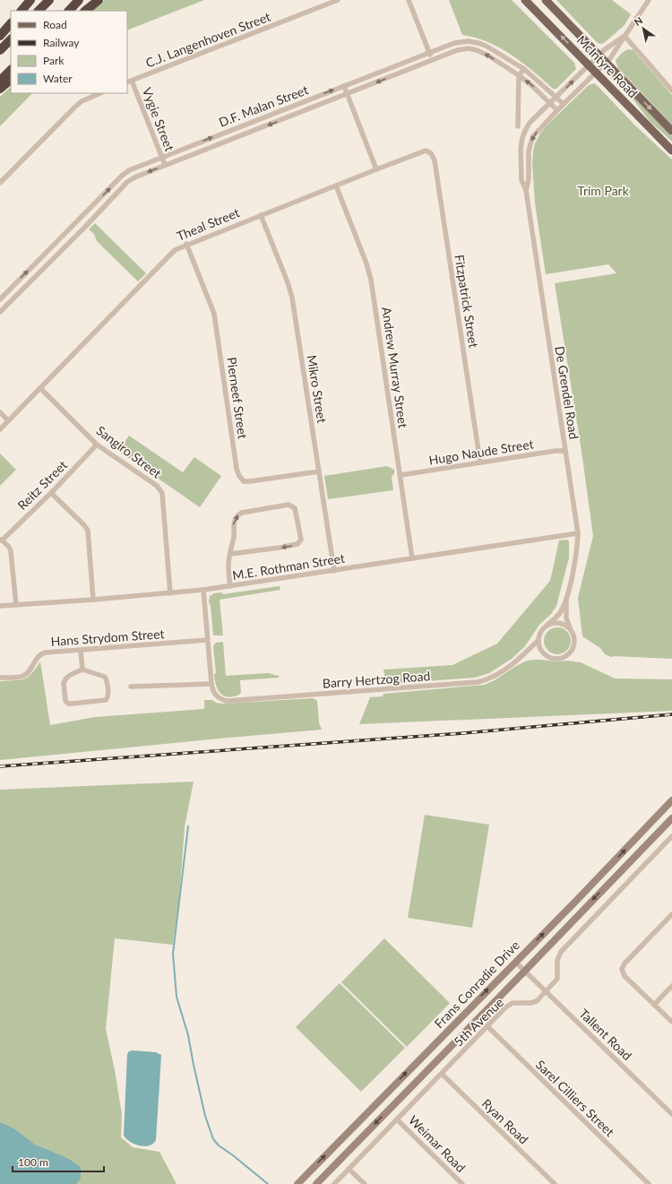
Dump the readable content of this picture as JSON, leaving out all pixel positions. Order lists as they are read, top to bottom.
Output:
{
  "streets": {
    "main road": ["McIntyre Road", "Frans Conradie Drive"],
    "street": [
      "C.J. Langenhoven Street",
      "D.F. Malan Street",
      "Vygie Street",
      "Theal Street",
      "Fitzpatrick Street",
      "Andrew Murray Street",
      "Mikro Street",
      "De Grendel Road",
      "Pierneef Street",
      "Sangiro Street",
      "Hugo Naude Street",
      "Reitz Street",
      "M.E. Rothman Street",
      "Hans Strydom Street",
      "Barry Hertzog Road",
      "5th Avenue",
      "Tallent Road",
      "Sarel Cilliers Street",
      "Ryan Road",
      "Weimar Road"
    ]
  },
  "crossings": [
    ["C.J. Langenhoven Street", "Vygie Street"],
    ["McIntyre Road", "De Grendel Road"],
    ["D.F. Malan Street", "Vygie Street"],
    ["D.F. Malan Street", "De Grendel Road"],
    ["Theal Street", "Fitzpatrick Street"],
    ["Theal Street", "Andrew Murray Street"],
    ["Theal Street", "Mikro Street"],
    ["Theal Street", "Pierneef Street"],
    ["Theal Street", "Sangiro Street"],
    ["Fitzpatrick Street", "Hugo Naude Street"],
    ["Andrew Murray Street", "Hugo Naude Street"],
    ["Andrew Murray Street", "M.E. Rothman Street"],
    ["Mikro Street", "Pierneef Street"],
    ["Mikro Street", "M.E. Rothman Street"],
    ["De Grendel Road", "Hugo Naude Street"],
    ["De Grendel Road", "M.E. Rothman Street"],
    ["De Grendel Road", "Barry Hertzog Road"],
    ["Sangiro Street", "Reitz Street"],
    ["Sangiro Street", "M.E. Rothman Street"],
    ["Frans Conradie Drive", "Tallent Road"],
    ["5th Avenue", "Tallent Road"],
    ["5th Avenue", "Sarel Cilliers Street"],
    ["5th Avenue", "Ryan Road"],
    ["5th Avenue", "Weimar Road"]
  ],
  "parks": ["Trim Park"],
  "legend": [
    "Road",
    "Railway",
    "Park",
    "Water"
  ],
  "scale_bar": "100 m",
  "north": "top left"
}
